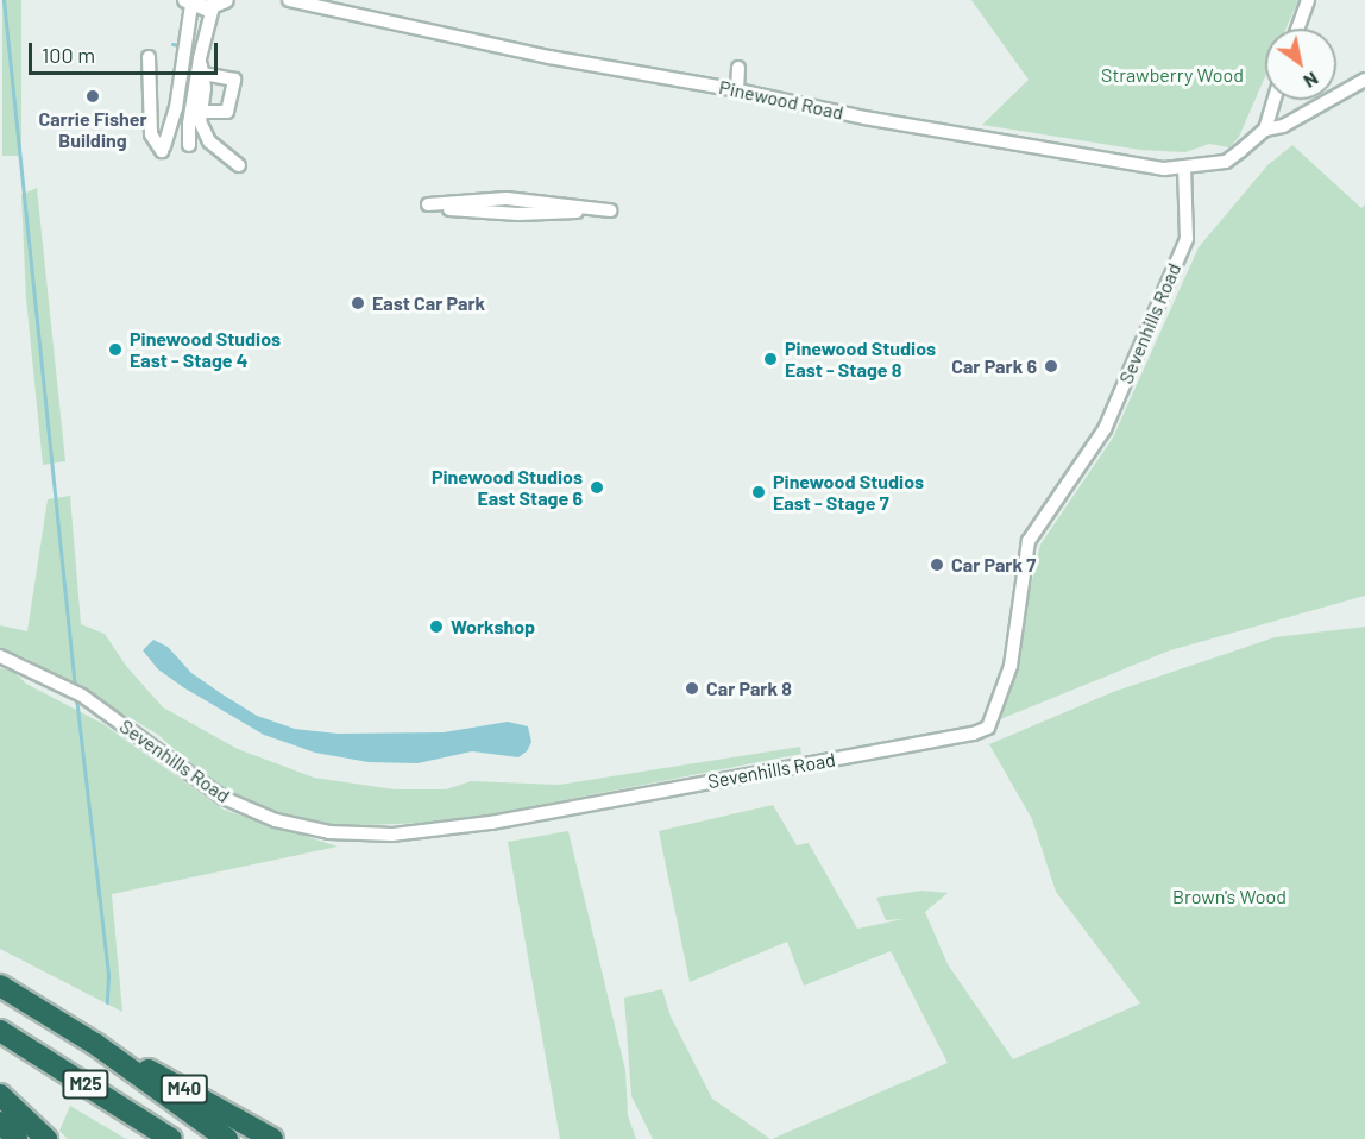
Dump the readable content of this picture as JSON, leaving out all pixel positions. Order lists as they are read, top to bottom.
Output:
{
  "streets": {
    "highway": ["M25", "M40"],
    "street": ["Pinewood Road", "Sevenhills Road"]
  },
  "crossings": [
    ["Pinewood Road", "Sevenhills Road"],
    ["M25", "M40"]
  ],
  "parks": ["Strawberry Wood", "Brown's Wood"],
  "places": [
    "Carrie Fisher Building",
    "East Car Park",
    "Pinewood Studios East - Stage 4",
    "Pinewood Studios East - Stage 8",
    "Car Park 6",
    "Pinewood Studios East Stage 6",
    "Pinewood Studios East - Stage 7",
    "Car Park 7",
    "Workshop",
    "Car Park 8"
  ],
  "scale_bar": "100 m",
  "north": "bottom right"
}
